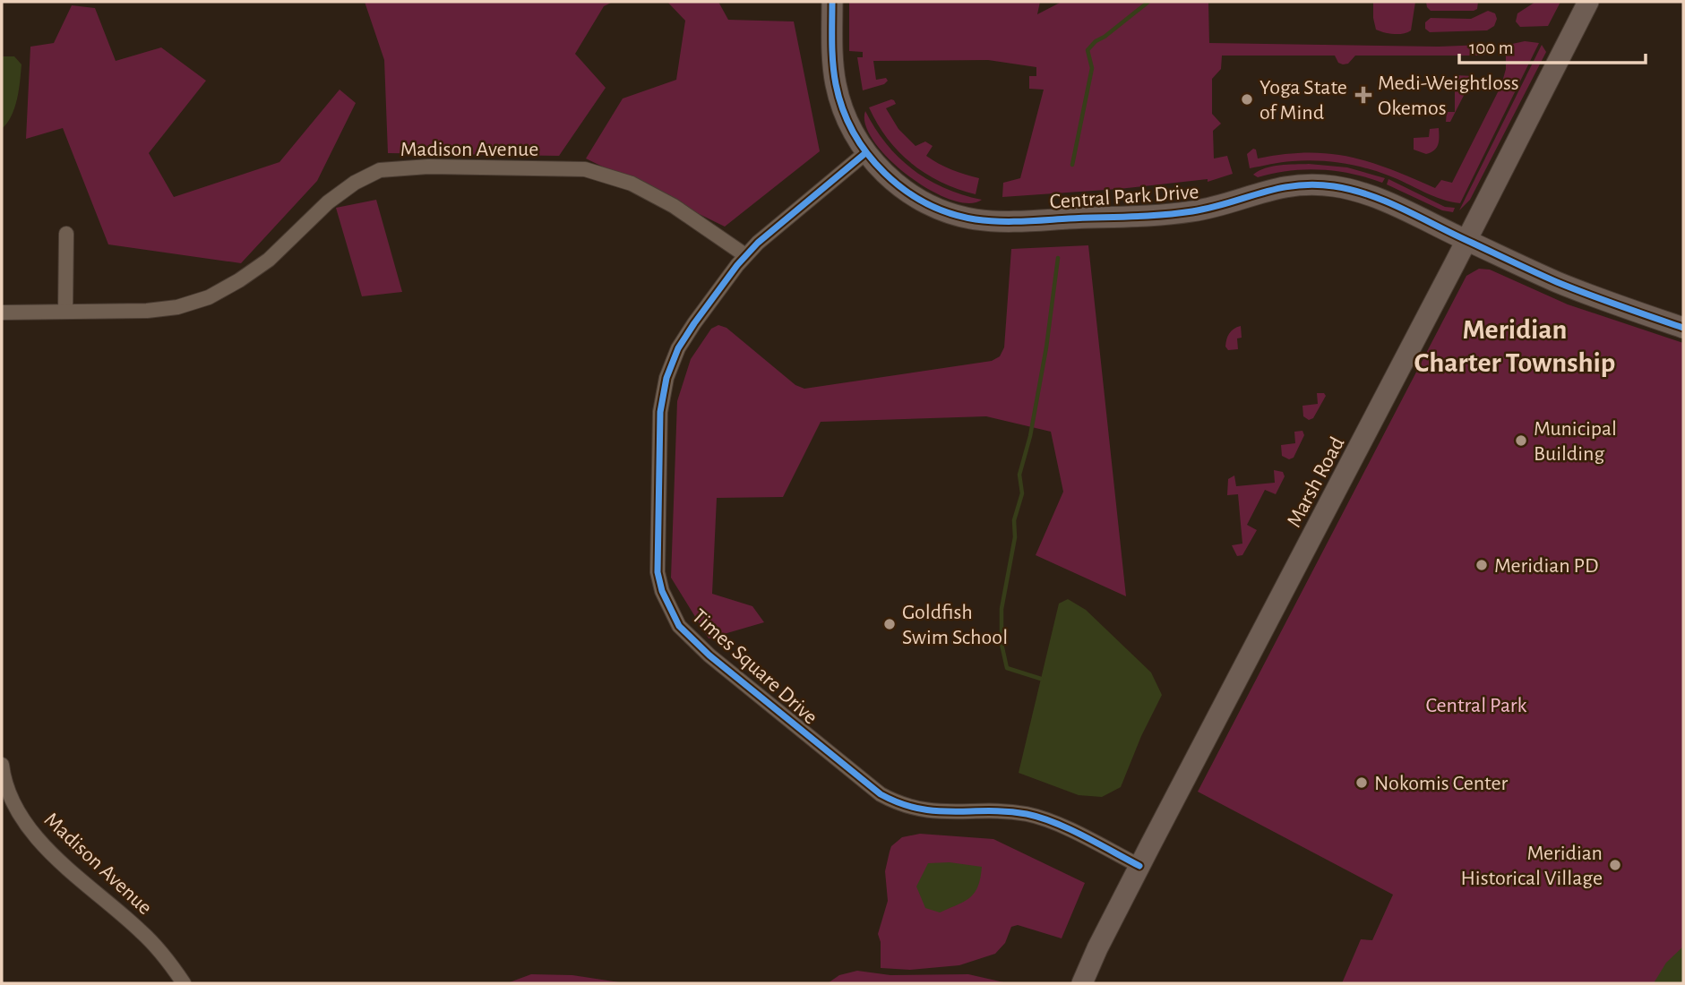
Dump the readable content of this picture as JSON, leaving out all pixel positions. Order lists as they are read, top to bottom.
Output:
{
  "streets": {
    "main road": ["Central Park Drive", "Marsh Road"],
    "street": ["Madison Avenue", "Times Square Drive"]
  },
  "crossings": [
    ["Madison Avenue", "Times Square Drive"],
    ["Central Park Drive", "Marsh Road"],
    ["Central Park Drive", "Times Square Drive"],
    ["Marsh Road", "Times Square Drive"]
  ],
  "districts": ["Meridian Charter Township"],
  "parks": ["Central Park"],
  "places": {
    "health": ["Medi-Weightloss Okemos"],
    "other": [
      "Yoga State of Mind",
      "Municipal Building",
      "Meridian PD",
      "Goldfish Swim School",
      "Nokomis Center",
      "Meridian Historical Village"
    ]
  },
  "scale_bar": "100 m"
}
